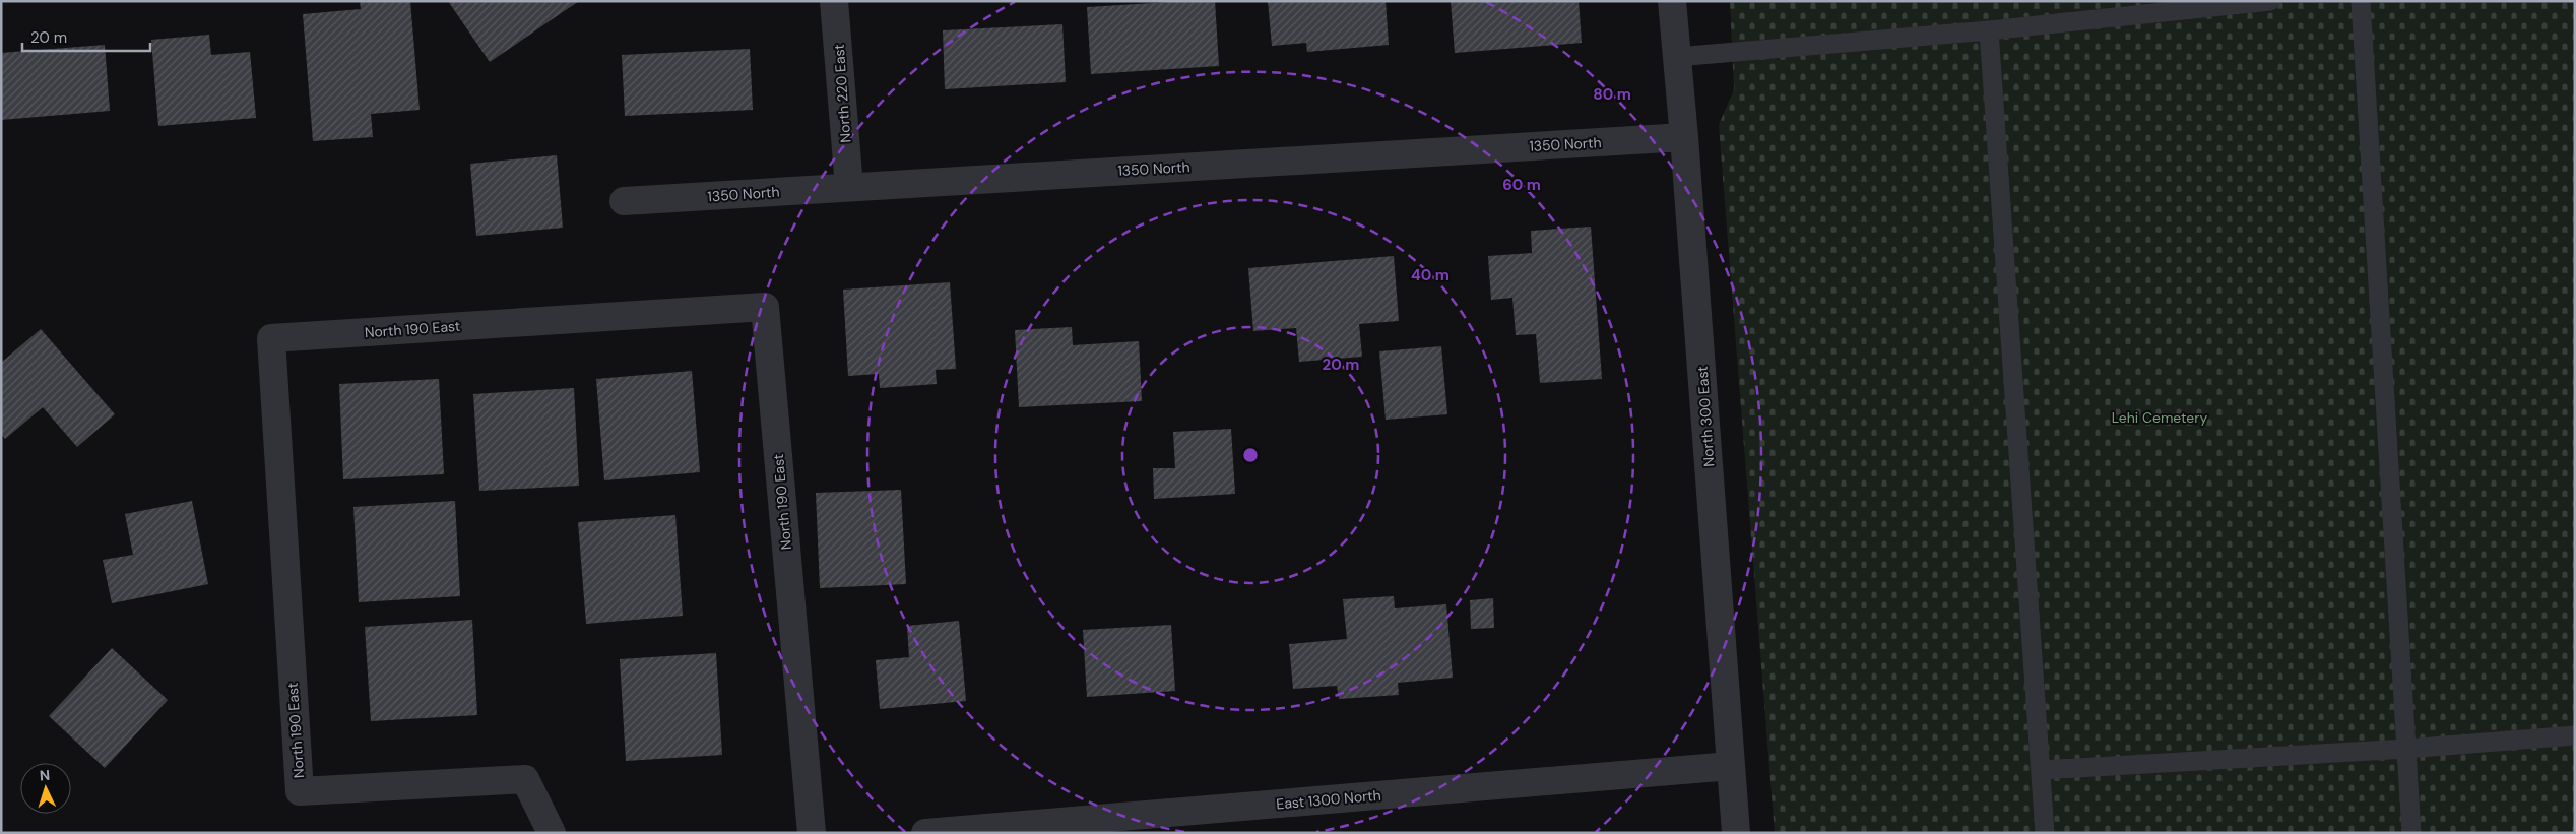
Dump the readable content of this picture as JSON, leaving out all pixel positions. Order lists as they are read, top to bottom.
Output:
{
  "streets": {
    "street": [
      "North 220 East",
      "1350 North",
      "North 190 East",
      "North 300 East",
      "East 1300 North"
    ]
  },
  "crossings": [
    ["North 220 East", "1350 North"],
    ["1350 North", "North 300 East"],
    ["North 300 East", "East 1300 North"]
  ],
  "parks": ["Lehi Cemetery"],
  "scale_bar": "20 m",
  "north": "top",
  "rings": [
    "80 m",
    "60 m",
    "40 m",
    "20 m"
  ]
}
